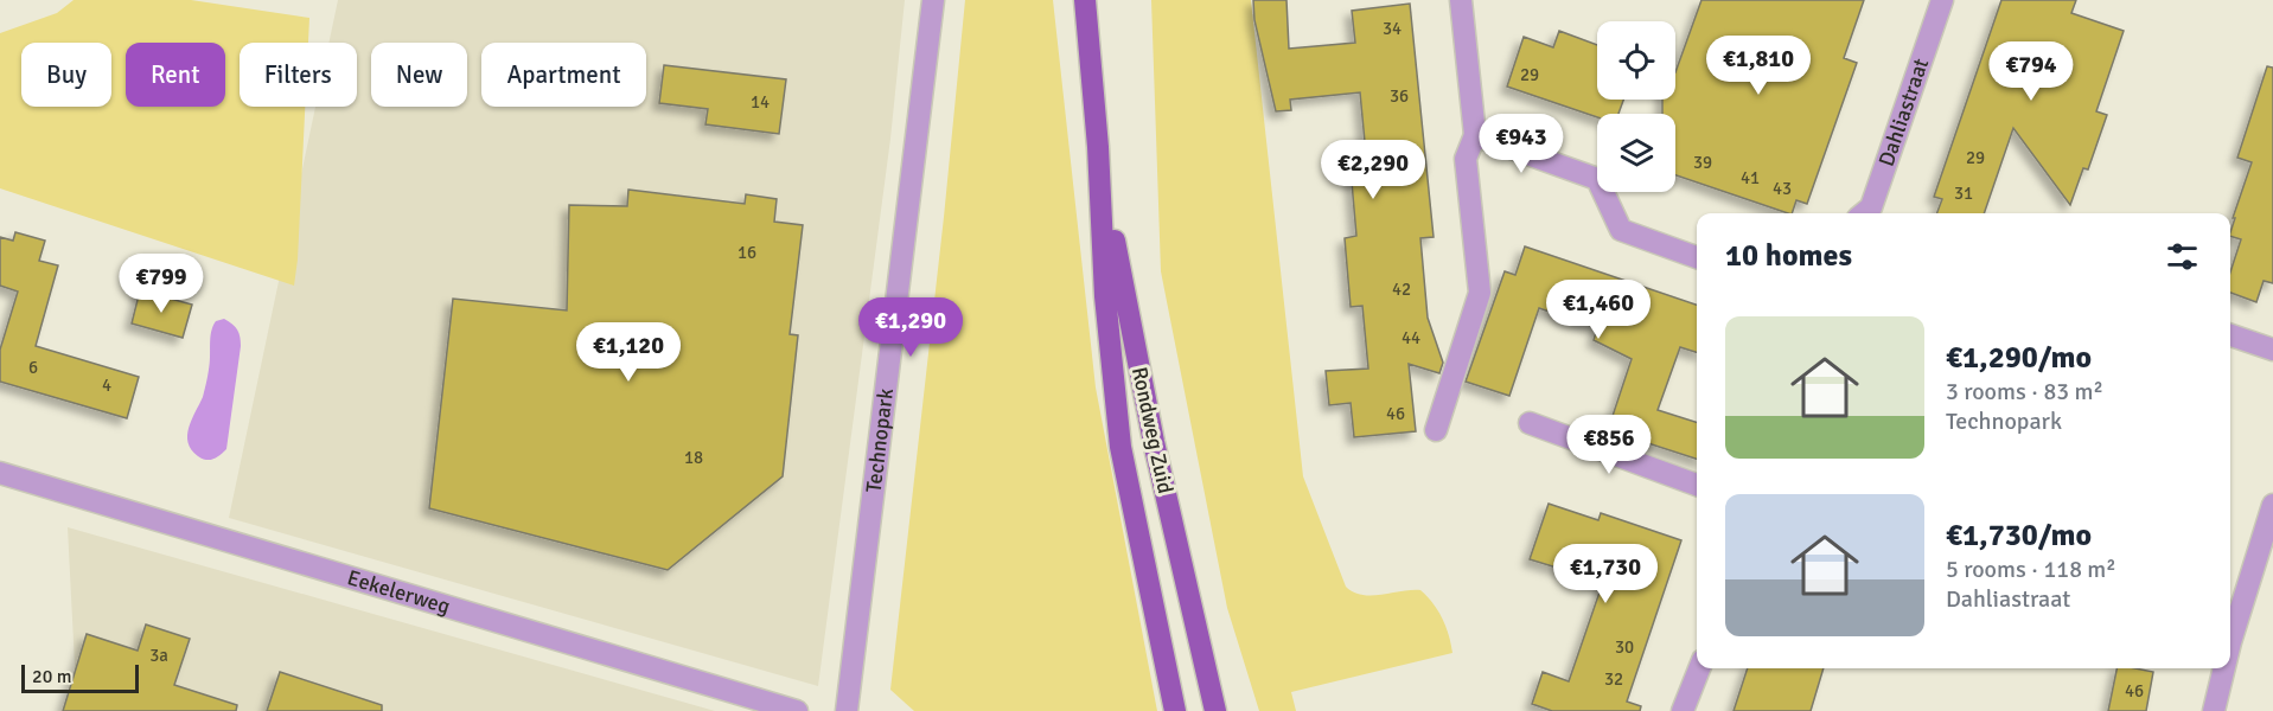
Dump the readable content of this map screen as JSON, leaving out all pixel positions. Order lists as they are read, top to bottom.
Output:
{
  "streets": {
    "main road": ["Rondweg Zuid"],
    "street": ["Dahliastraat", "Technopark", "Eekelerweg"]
  },
  "house_numbers": [
    "34",
    "29",
    "36",
    "14",
    "29",
    "39",
    "41",
    "43",
    "31",
    "16",
    "42",
    "44",
    "6",
    "4",
    "46",
    "18",
    "30",
    "3a",
    "32",
    "46"
  ],
  "scale_bar": "20 m",
  "page": {
    "price": [
      "€1,810",
      "€794",
      "€943",
      "€2,290",
      "€799",
      "€1,460",
      "€1,290",
      "€1,120",
      "€856",
      "€1,730"
    ],
    "chip": [
      "Buy",
      "Rent",
      "Filters",
      "New",
      "Apartment"
    ],
    "heading": "10 homes",
    "list": [
      {
        "name": "€1,290/mo",
        "note": "3 rooms · 83 m² · Technopark"
      },
      {
        "name": "€1,730/mo",
        "note": "5 rooms · 118 m² · Dahliastraat"
      }
    ],
    "scale": "20 m"
  }
}
